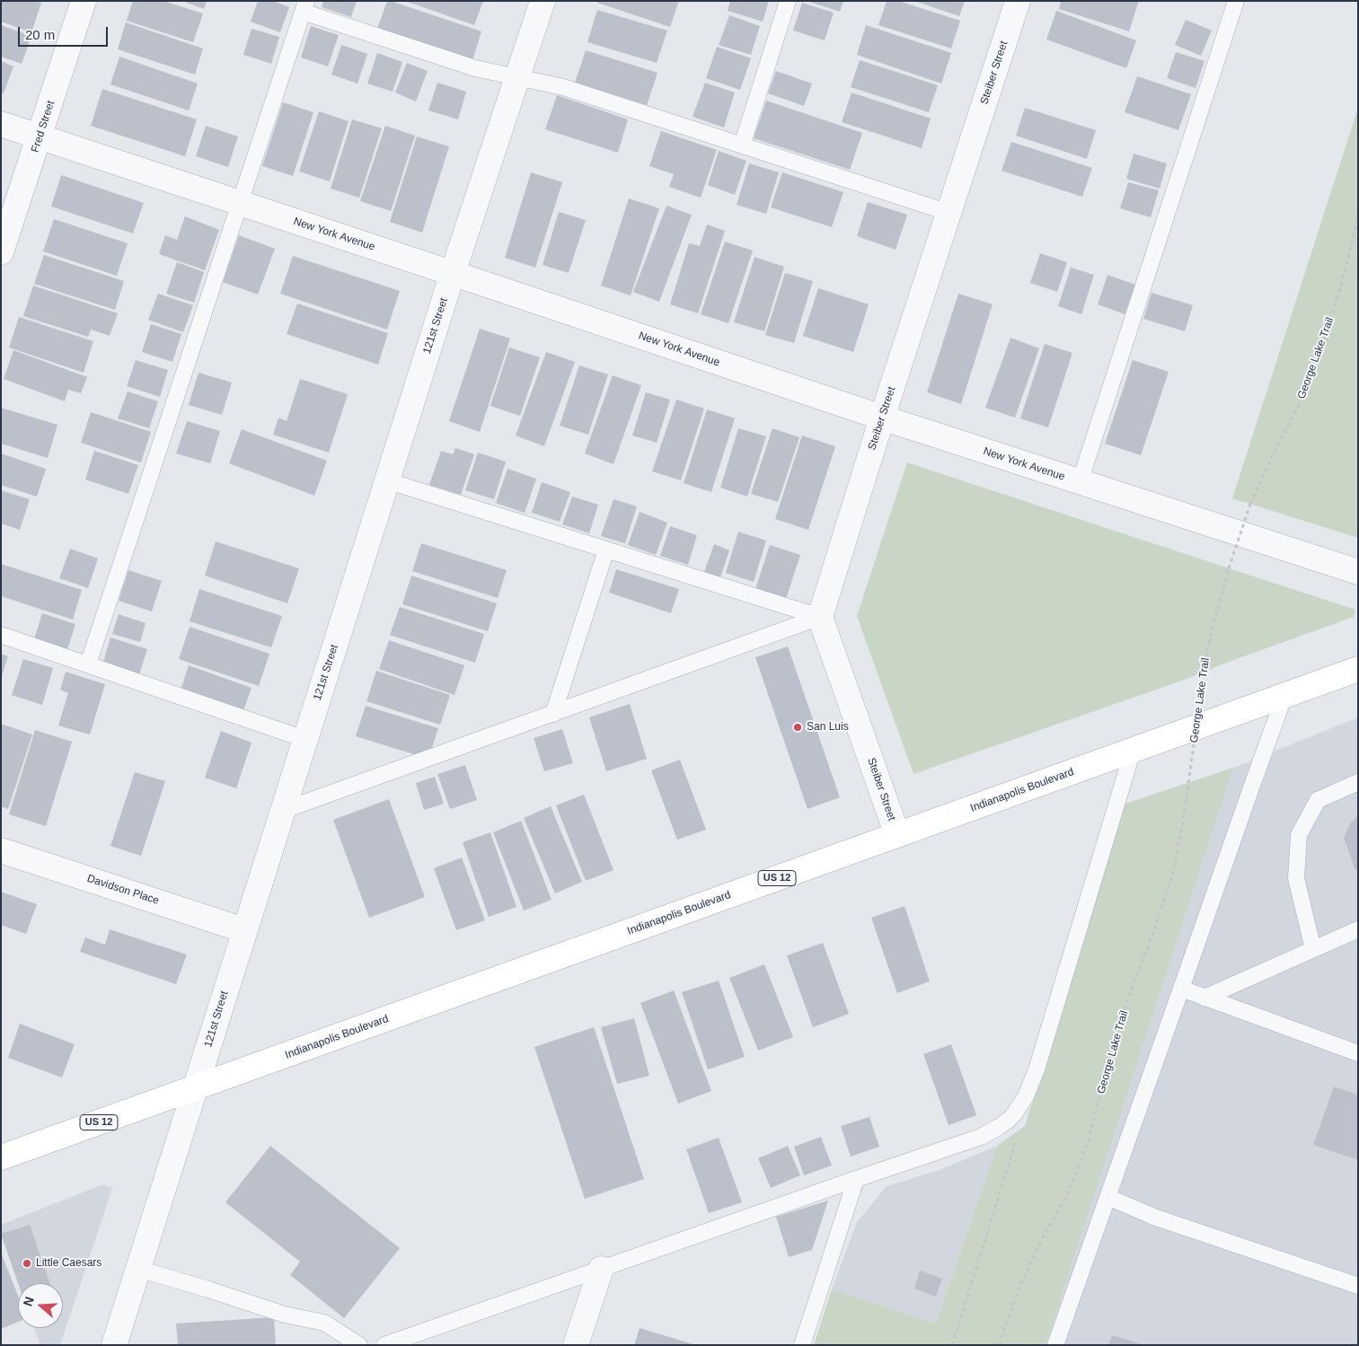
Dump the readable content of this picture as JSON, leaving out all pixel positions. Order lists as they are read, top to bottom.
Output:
{
  "streets": {
    "main road": ["Indianapolis Boulevard", "US 12"],
    "street": [
      "Steiber Street",
      "Fred Street",
      "New York Avenue",
      "121st Street",
      "Davidson Place"
    ],
    "path": ["George Lake Trail"]
  },
  "crossings": [
    ["Steiber Street", "New York Avenue"],
    ["Steiber Street", "Indianapolis Boulevard"],
    ["Fred Street", "New York Avenue"],
    ["New York Avenue", "121st Street"],
    ["121st Street", "Indianapolis Boulevard"],
    ["121st Street", "Davidson Place"]
  ],
  "places": ["San Luis", "Little Caesars"],
  "scale_bar": "20 m",
  "north": "left"
}
